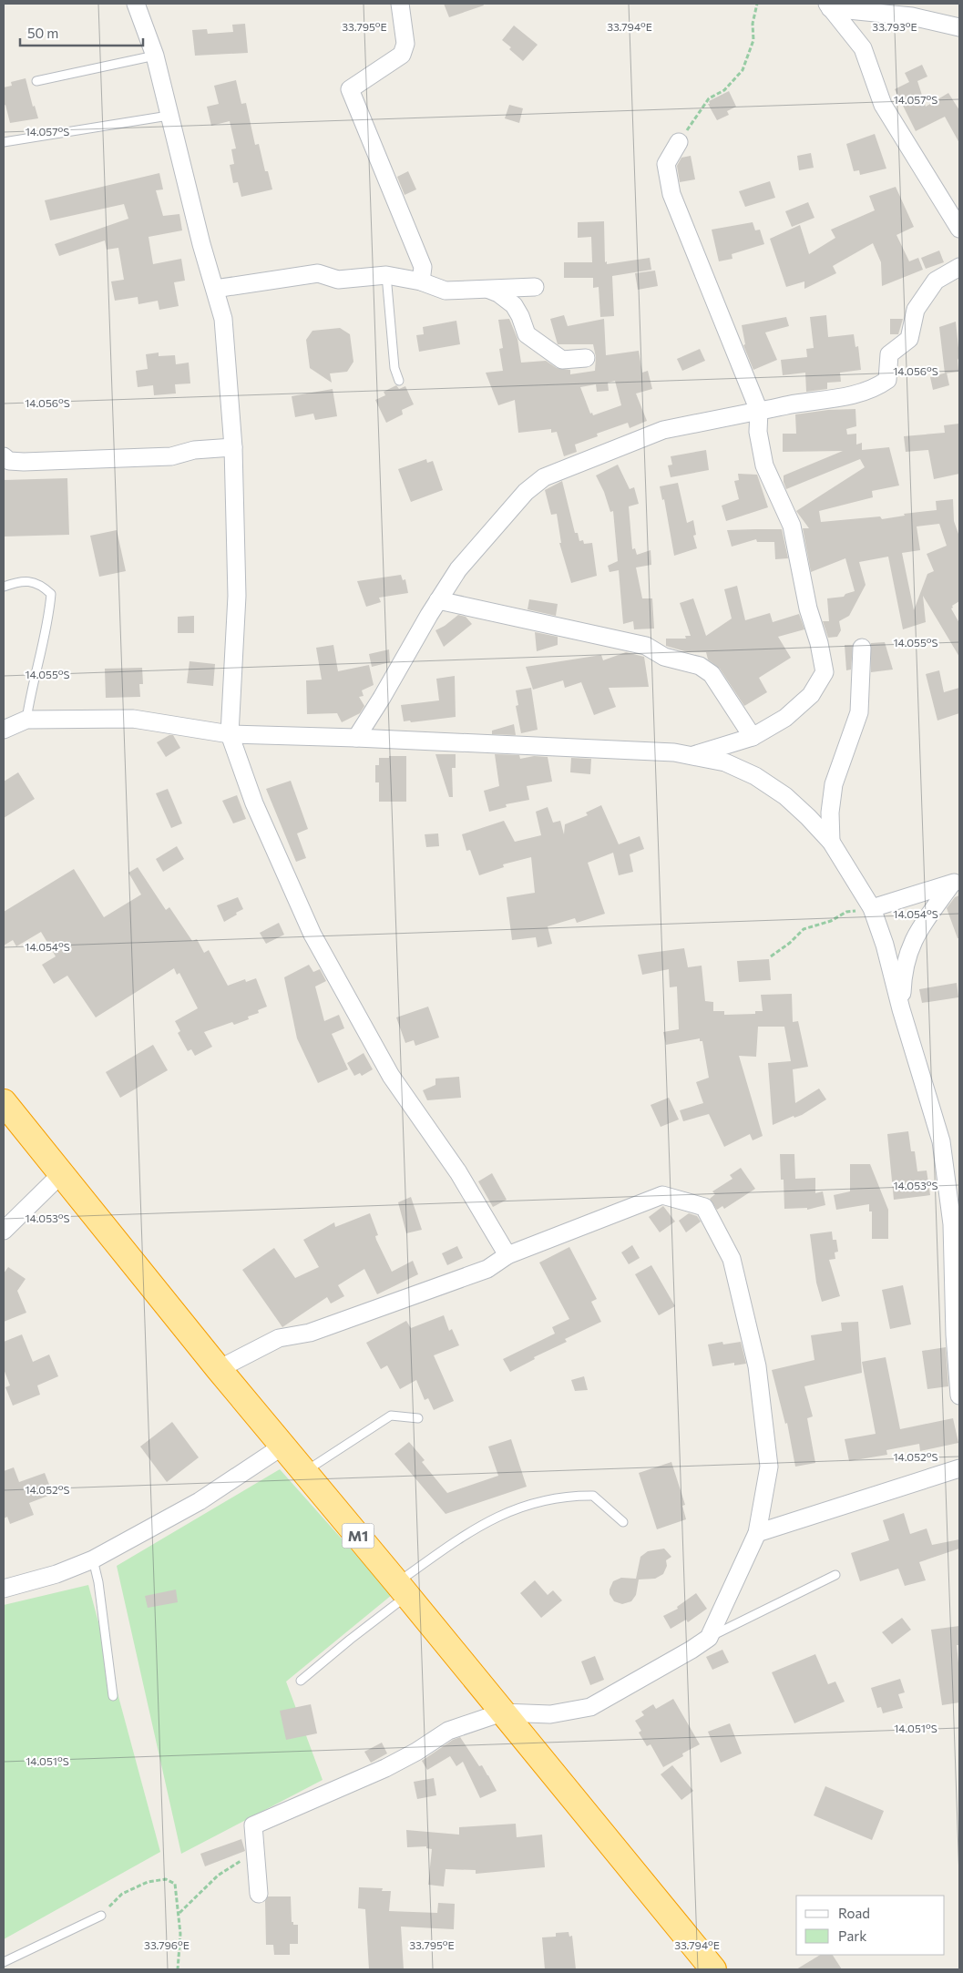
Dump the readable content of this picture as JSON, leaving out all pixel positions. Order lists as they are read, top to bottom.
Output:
{
  "streets": {
    "highway": ["M1"]
  },
  "legend": ["Road", "Park"],
  "scale_bar": "50 m",
  "coordinates": [
    "33.795°E",
    "33.794°E",
    "33.793°E",
    "14.057°S",
    "14.056°S",
    "14.055°S",
    "14.054°S",
    "14.053°S",
    "14.052°S",
    "14.051°S",
    "33.796°E"
  ]
}
